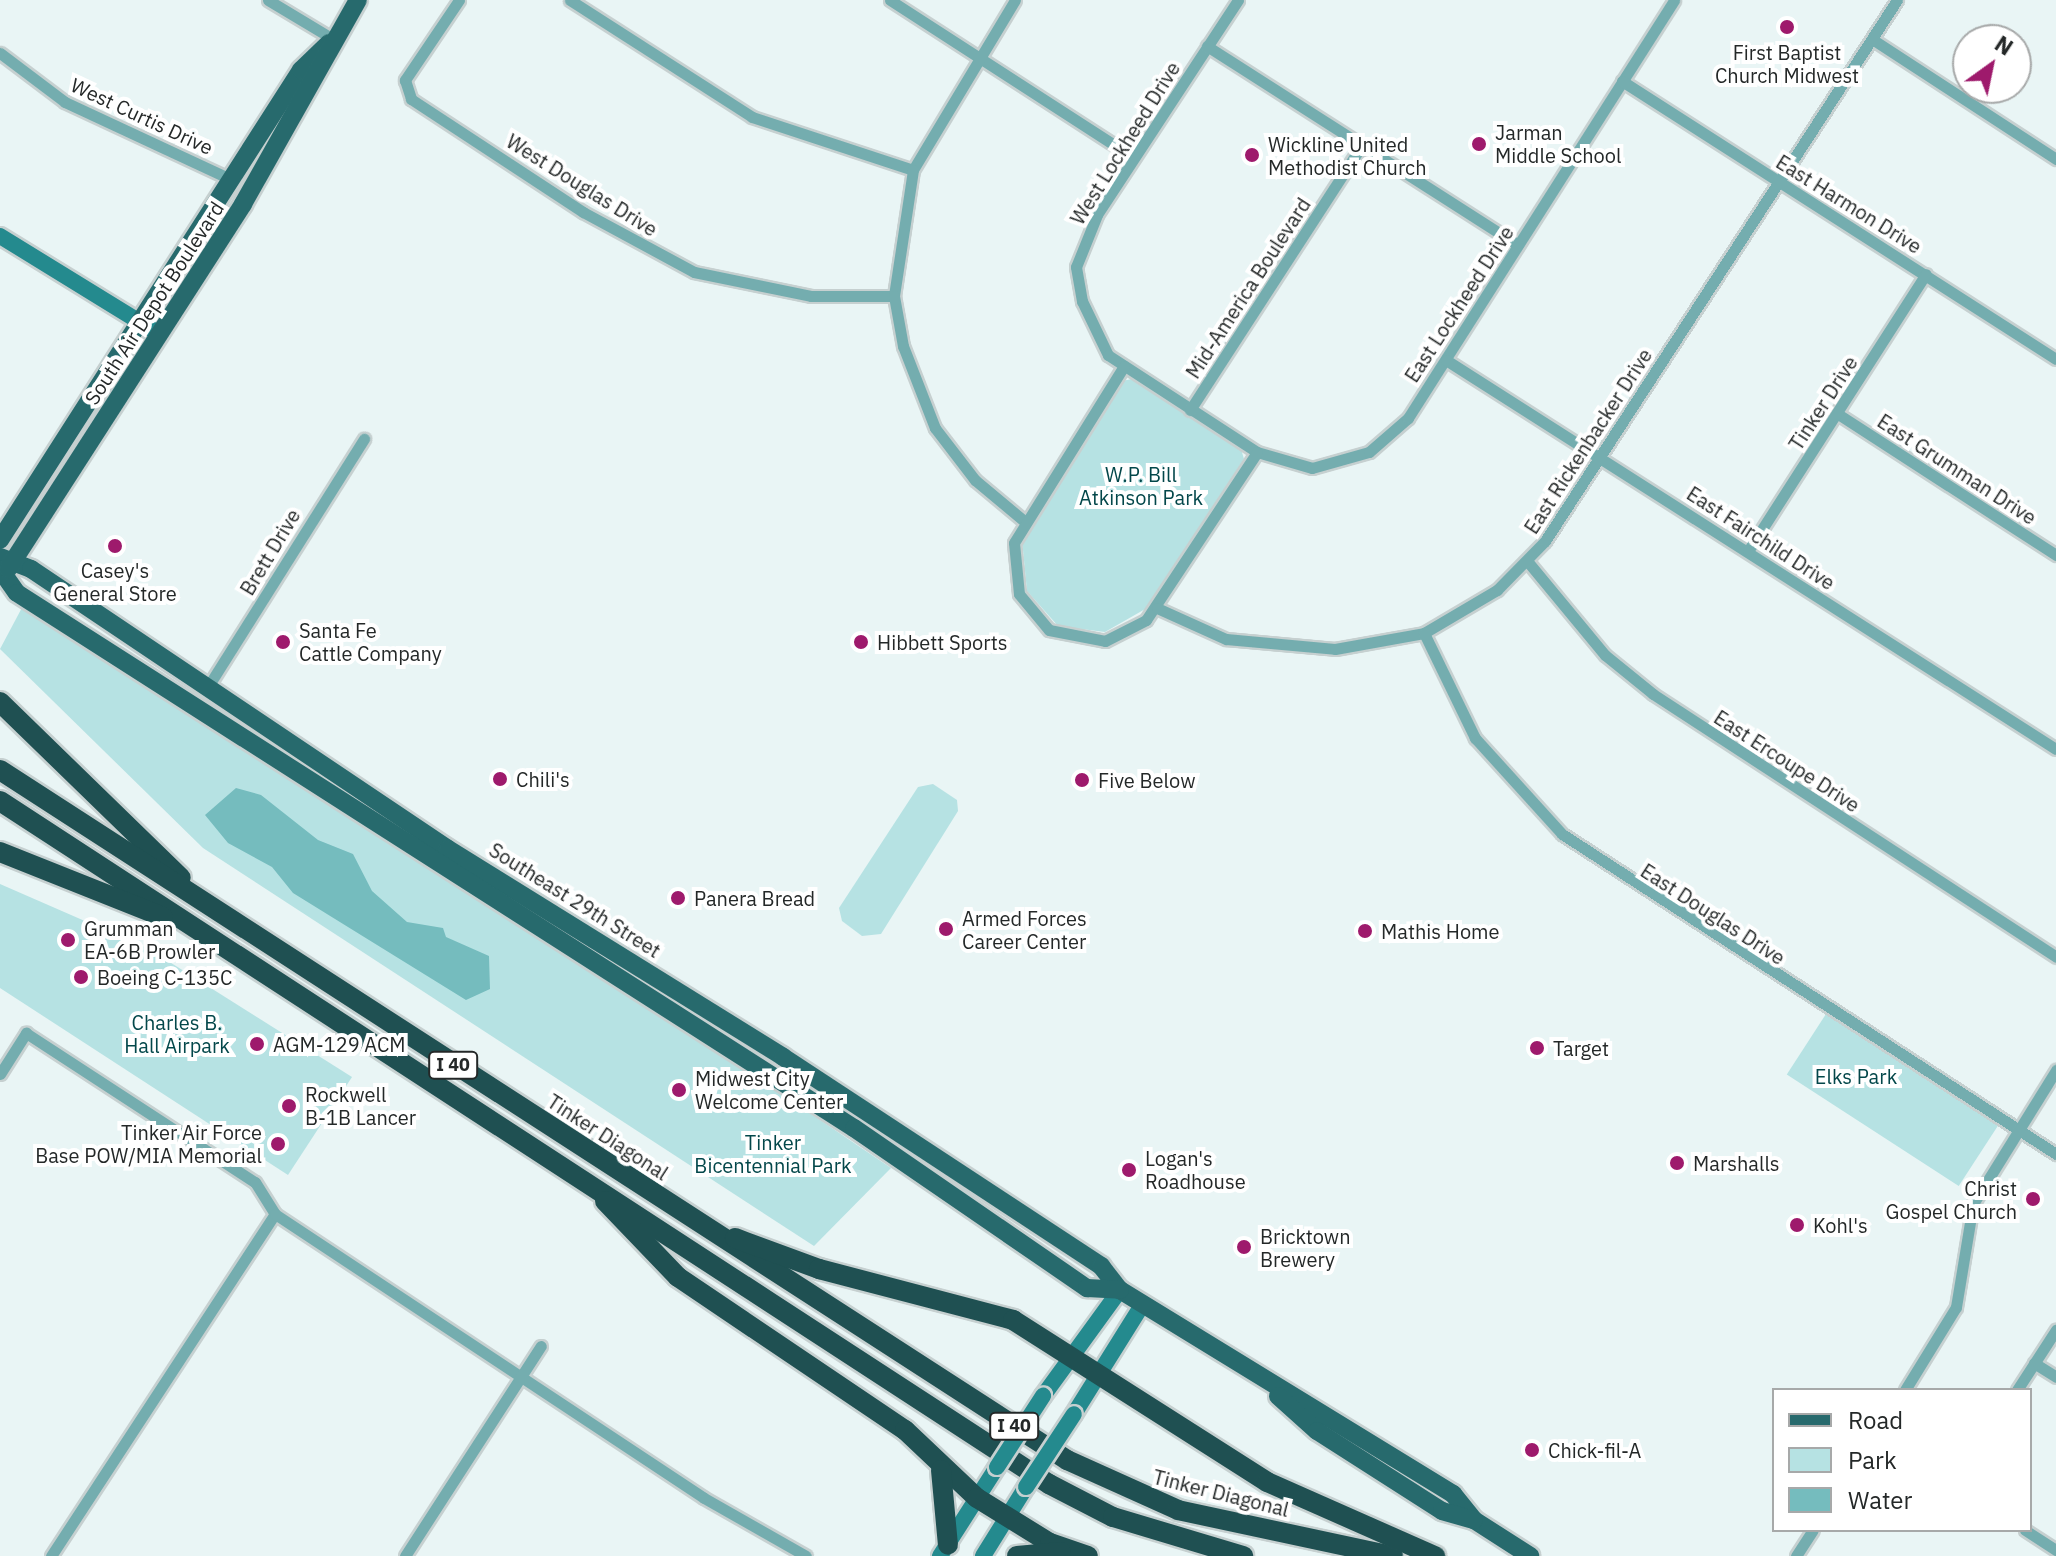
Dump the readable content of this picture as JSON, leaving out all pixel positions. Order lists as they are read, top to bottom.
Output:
{
  "streets": {
    "highway": ["I 40", "Tinker Diagonal"],
    "main road": ["South Air Depot Boulevard", "Southeast 29th Street"],
    "street": [
      "West Curtis Drive",
      "West Lockheed Drive",
      "West Douglas Drive",
      "East Harmon Drive",
      "Mid-America Boulevard",
      "East Lockheed Drive",
      "Tinker Drive",
      "East Rickenbacker Drive",
      "East Grumman Drive",
      "East Fairchild Drive",
      "Brett Drive",
      "East Ercoupe Drive",
      "East Douglas Drive"
    ]
  },
  "crossings": [
    ["West Curtis Drive", "South Air Depot Boulevard"],
    ["West Lockheed Drive", "Mid-America Boulevard"],
    ["West Lockheed Drive", "East Lockheed Drive"],
    ["East Harmon Drive", "East Lockheed Drive"],
    ["East Harmon Drive", "Tinker Drive"],
    ["East Harmon Drive", "East Rickenbacker Drive"],
    ["Mid-America Boulevard", "East Lockheed Drive"],
    ["South Air Depot Boulevard", "Southeast 29th Street"],
    ["East Lockheed Drive", "East Fairchild Drive"],
    ["Tinker Drive", "East Grumman Drive"],
    ["Tinker Drive", "East Fairchild Drive"],
    ["East Rickenbacker Drive", "East Fairchild Drive"],
    ["East Rickenbacker Drive", "East Ercoupe Drive"],
    ["East Rickenbacker Drive", "East Douglas Drive"],
    ["Brett Drive", "Southeast 29th Street"]
  ],
  "parks": [
    "W.P. Bill Atkinson Park",
    "Charles B. Hall Airpark",
    "Elks Park",
    "Tinker Bicentennial Park"
  ],
  "places": [
    "First Baptist Church Midwest",
    "Jarman Middle School",
    "Wickline United Methodist Church",
    "Casey's General Store",
    "Santa Fe Cattle Company",
    "Hibbett Sports",
    "Chili's",
    "Five Below",
    "Panera Bread",
    "Armed Forces Career Center",
    "Mathis Home",
    "Grumman EA-6B Prowler",
    "Boeing C-135C",
    "AGM-129 ACM",
    "Target",
    "Midwest City Welcome Center",
    "Rockwell B-1B Lancer",
    "Tinker Air Force Base POW/MIA Memorial",
    "Marshalls",
    "Logan's Roadhouse",
    "Christ Gospel Church",
    "Kohl's",
    "Bricktown Brewery",
    "Chick-fil-A"
  ],
  "legend": ["Road", "Park", "Water"],
  "north": "top right"
}
